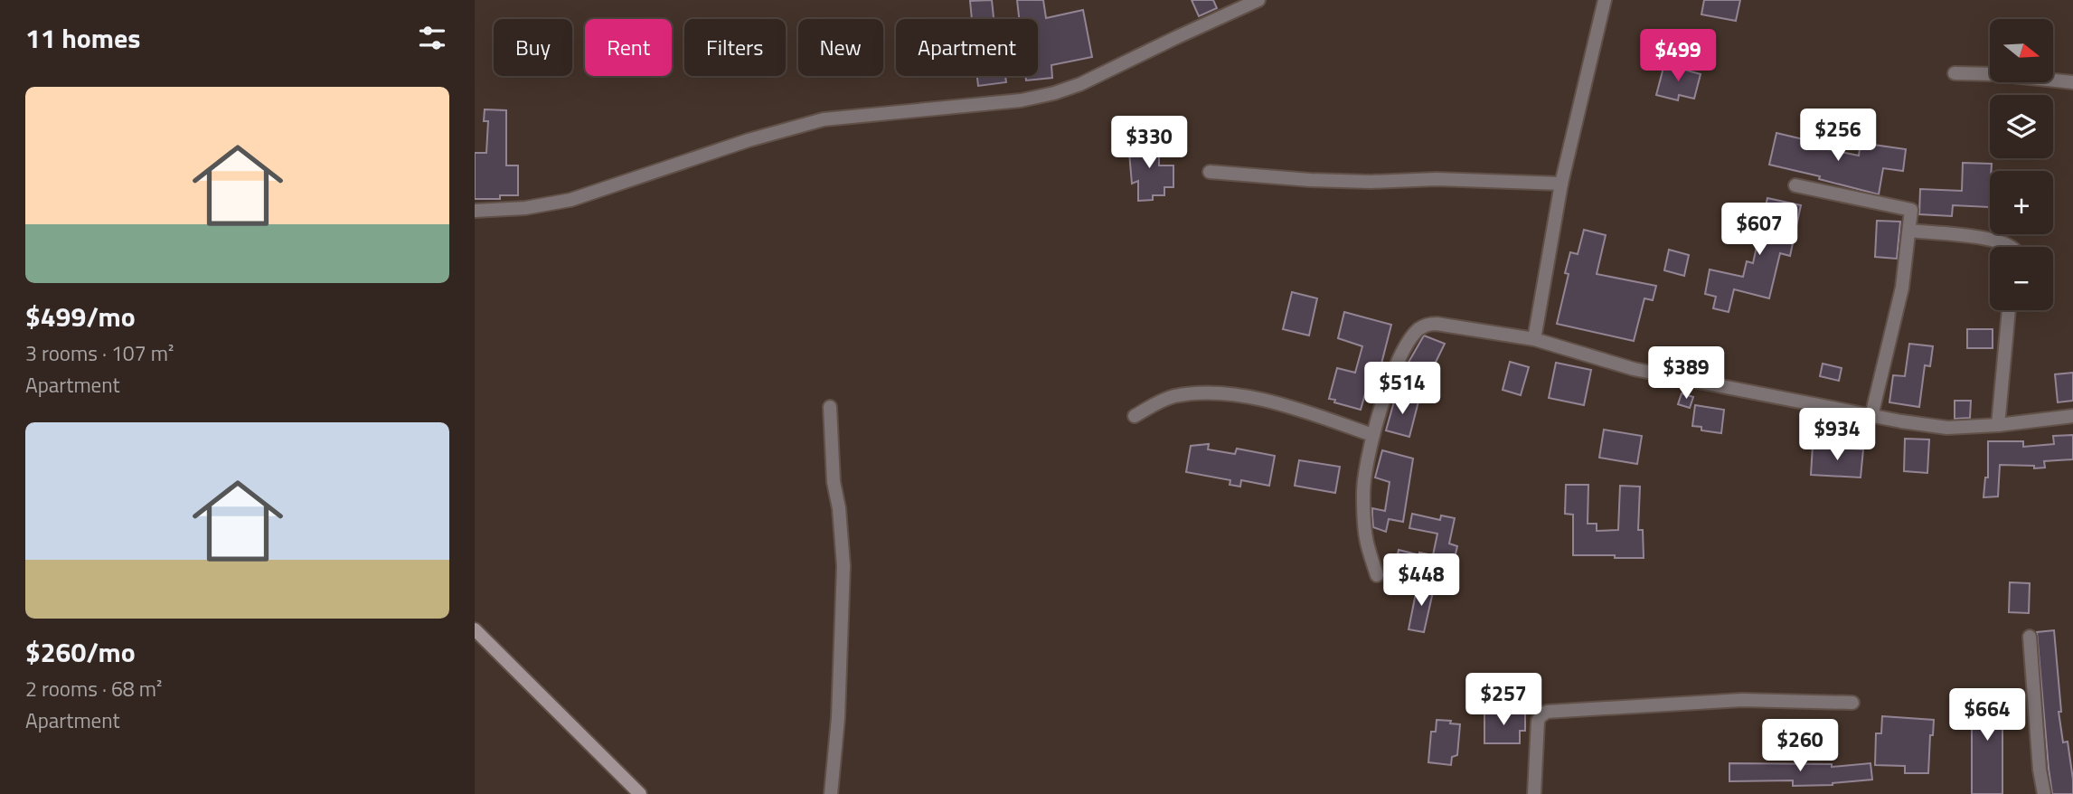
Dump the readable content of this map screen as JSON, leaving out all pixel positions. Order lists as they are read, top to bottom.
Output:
{
  "north": "right",
  "page": {
    "heading": "11 homes",
    "map_buttons": ["+", "−"],
    "chip": [
      "Buy",
      "Rent",
      "Filters",
      "New",
      "Apartment"
    ],
    "price": [
      "$499",
      "$256",
      "$330",
      "$607",
      "$389",
      "$514",
      "$934",
      "$448",
      "$257",
      "$664",
      "$260"
    ],
    "list": [
      {
        "name": "$499/mo",
        "note": "3 rooms · 107 m² · Apartment"
      },
      {
        "name": "$260/mo",
        "note": "2 rooms · 68 m² · Apartment"
      }
    ]
  }
}
